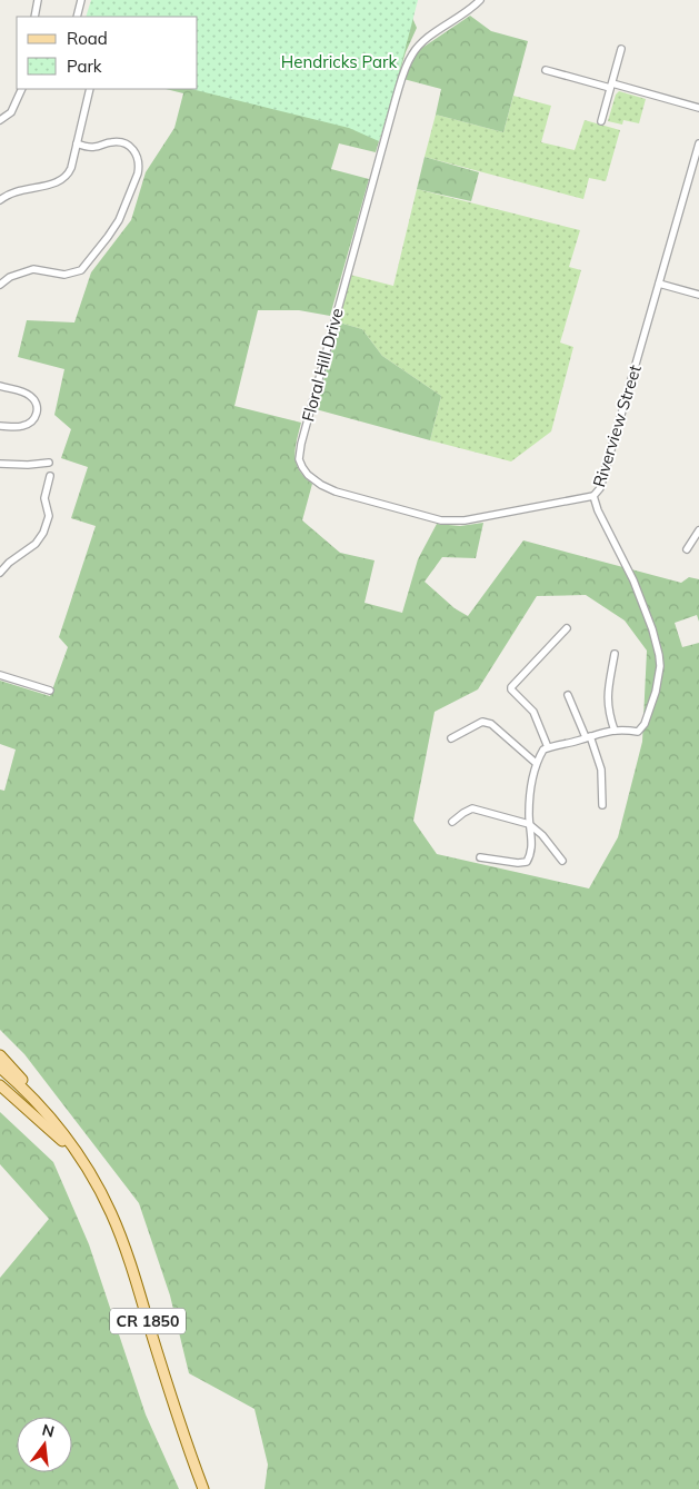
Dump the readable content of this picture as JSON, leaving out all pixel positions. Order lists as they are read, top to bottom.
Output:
{
  "streets": {
    "main road": ["CR 1850"],
    "street": ["Floral Hill Drive", "Riverview Street"]
  },
  "crossings": [
    ["Floral Hill Drive", "Riverview Street"]
  ],
  "parks": ["Hendricks Park"],
  "legend": ["Road", "Park"],
  "north": "top"
}
